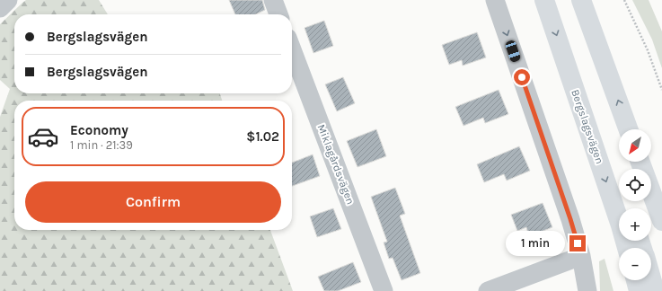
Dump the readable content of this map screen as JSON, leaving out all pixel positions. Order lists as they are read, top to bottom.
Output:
{
  "streets": {
    "main road": ["Bergslagsvägen"],
    "street": ["Miklagårdsvägen"]
  },
  "north": "bottom left",
  "page": {
    "banner": ["Bergslagsvägen", "Bergslagsvägen"],
    "list": [
      {
        "name": "Economy",
        "note": "1 min · 21:39",
        "value": "$1.02"
      }
    ],
    "map_buttons": ["+", "−"],
    "buttons": "Confirm",
    "bubble": "1 min"
  }
}
